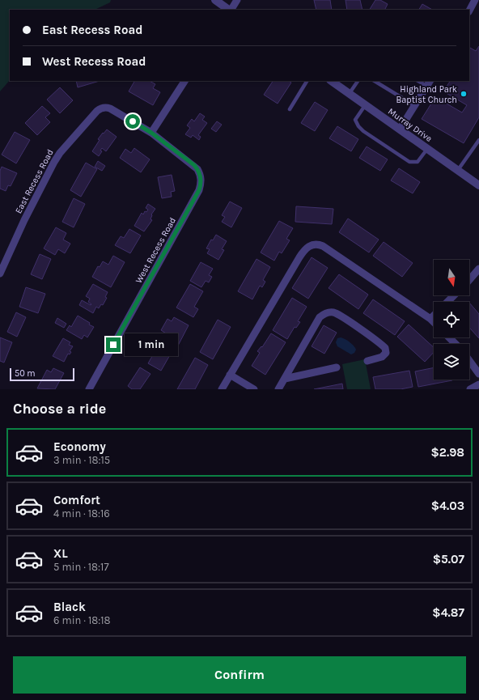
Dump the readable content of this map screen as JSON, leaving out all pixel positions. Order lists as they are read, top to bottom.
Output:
{
  "streets": {
    "street": ["Murray Drive", "East Recess Road", "West Recess Road"]
  },
  "crossings": [
    ["East Recess Road", "West Recess Road"]
  ],
  "places": ["Highland Park Baptist Church"],
  "scale_bar": "50 m",
  "north": "bottom",
  "page": {
    "banner": ["East Recess Road", "West Recess Road"],
    "bubble": "1 min",
    "scale": "50 m",
    "heading": "Choose a ride",
    "list": [
      {
        "name": "Economy",
        "note": "3 min · 18:15",
        "value": "$2.98"
      },
      {
        "name": "Comfort",
        "note": "4 min · 18:16",
        "value": "$4.03"
      },
      {
        "name": "XL",
        "note": "5 min · 18:17",
        "value": "$5.07"
      },
      {
        "name": "Black",
        "note": "6 min · 18:18",
        "value": "$4.87"
      }
    ],
    "buttons": "Confirm"
  }
}
